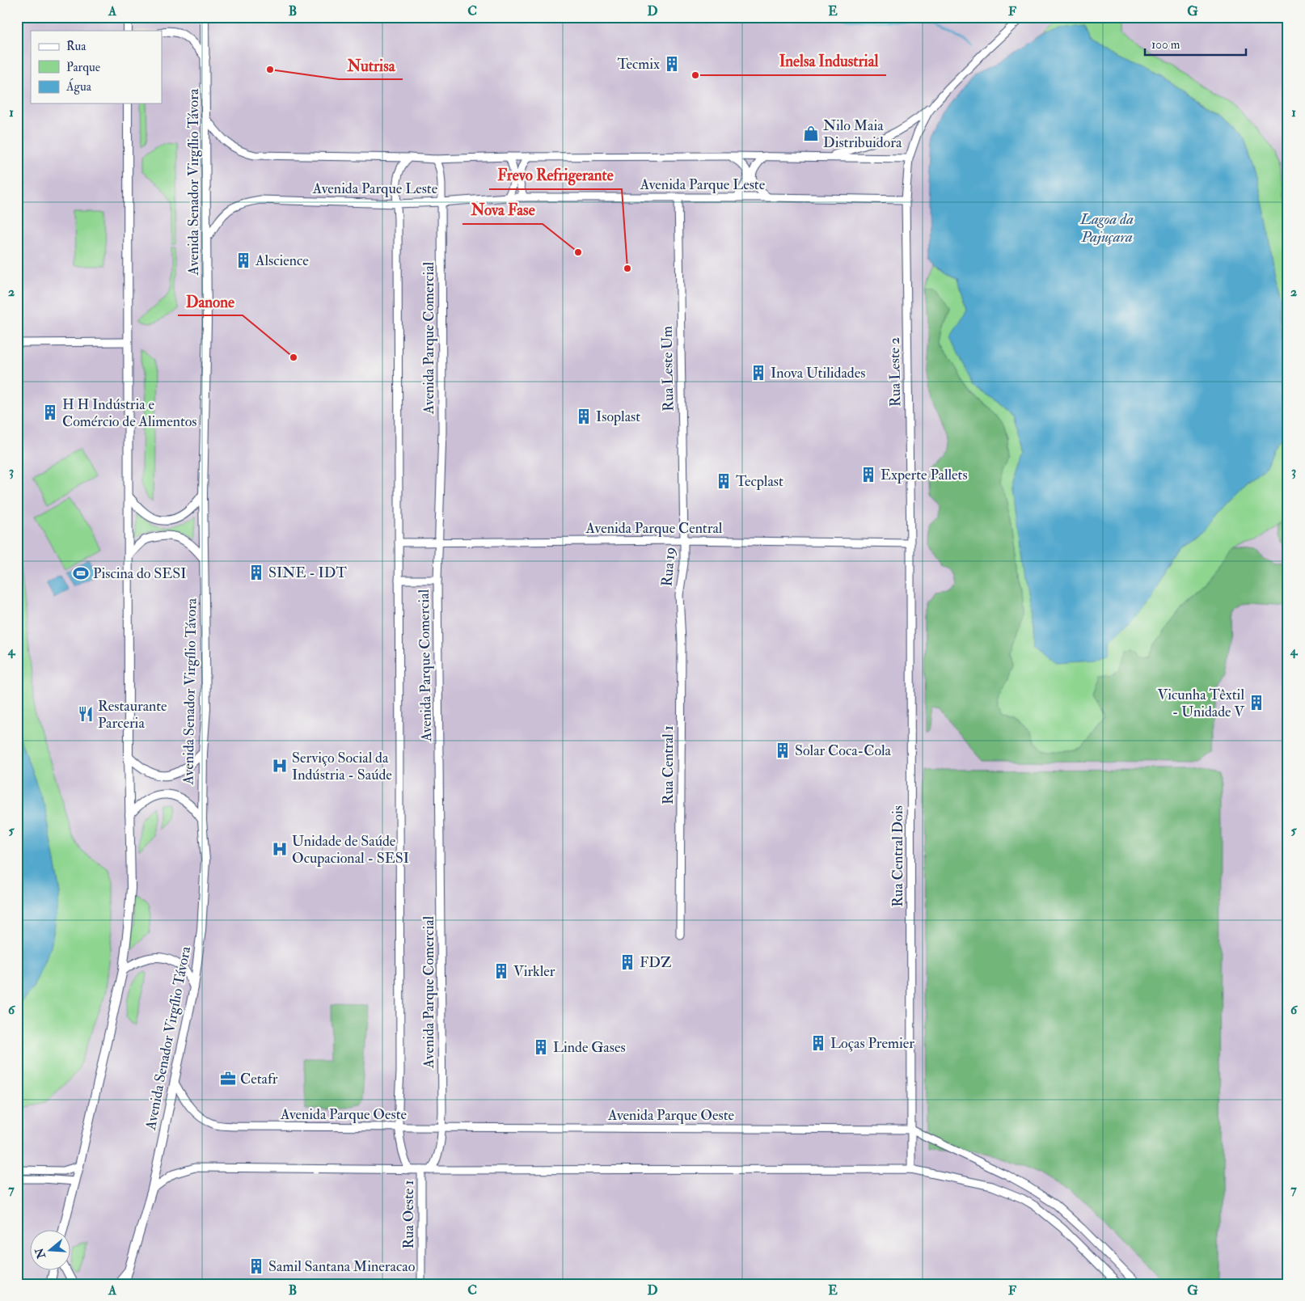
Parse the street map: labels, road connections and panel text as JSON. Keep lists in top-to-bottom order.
{
  "streets": {
    "main road": ["Avenida Senador Virgílio Távora"],
    "street": [
      "Avenida Parque Leste",
      "Avenida Parque Comercial",
      "Rua Leste Um",
      "Rua Leste 2",
      "Avenida Parque Central",
      "Rua 19",
      "Rua Central 1",
      "Rua Central Dois",
      "Avenida Parque Oeste",
      "Rua Oeste 1"
    ]
  },
  "crossings": [
    ["Avenida Senador Virgílio Távora", "Avenida Parque Leste"],
    ["Avenida Senador Virgílio Távora", "Avenida Parque Oeste"],
    ["Avenida Parque Leste", "Avenida Parque Comercial"],
    ["Avenida Parque Leste", "Rua Leste Um"],
    ["Avenida Parque Leste", "Rua Leste 2"],
    ["Avenida Parque Comercial", "Avenida Parque Central"],
    ["Avenida Parque Comercial", "Avenida Parque Oeste"],
    ["Rua Leste Um", "Avenida Parque Central"],
    ["Rua Leste Um", "Rua 19"],
    ["Rua Leste 2", "Avenida Parque Central"],
    ["Rua Leste 2", "Rua Central Dois"],
    ["Avenida Parque Central", "Rua 19"],
    ["Avenida Parque Central", "Rua Central Dois"],
    ["Rua 19", "Rua Central 1"],
    ["Rua Central Dois", "Avenida Parque Oeste"]
  ],
  "water": ["Lagoa da Pajuçara"],
  "places": {
    "building": [
      "Tecmix",
      "Alscience",
      "Inova Utilidades",
      "H H Indústria e Comércio de Alimentos",
      "Isoplast",
      "Experte Pallets",
      "Tecplast",
      "SINE - IDT",
      "Vicunha Têxtil - Unidade V",
      "Solar Coca-Cola",
      "FDZ",
      "Virkler",
      "Loças Premier",
      "Linde Gases",
      "Samil Santana Mineracao"
    ],
    "other": [
      "Nutrisa",
      "Inelsa Industrial",
      "Nova Fase",
      "Frevo Refrigerante",
      "Danone"
    ],
    "shop": ["Nilo Maia Distribuidora"],
    "sports": ["Piscina do SESI"],
    "restaurant": ["Restaurante Parceria"],
    "hospital": ["Serviço Social da Indústria - Saúde", "Unidade de Saúde Ocupacional - SESI"],
    "office": ["Cetafr"]
  },
  "legend": ["Rua", "Parque", "Água"],
  "scale_bar": "100 m",
  "north": "left",
  "grid": {
    "columns": [
      "A",
      "B",
      "C",
      "D",
      "E",
      "F",
      "G"
    ],
    "rows": [
      "1",
      "2",
      "3",
      "4",
      "5",
      "6",
      "7"
    ]
  }
}
